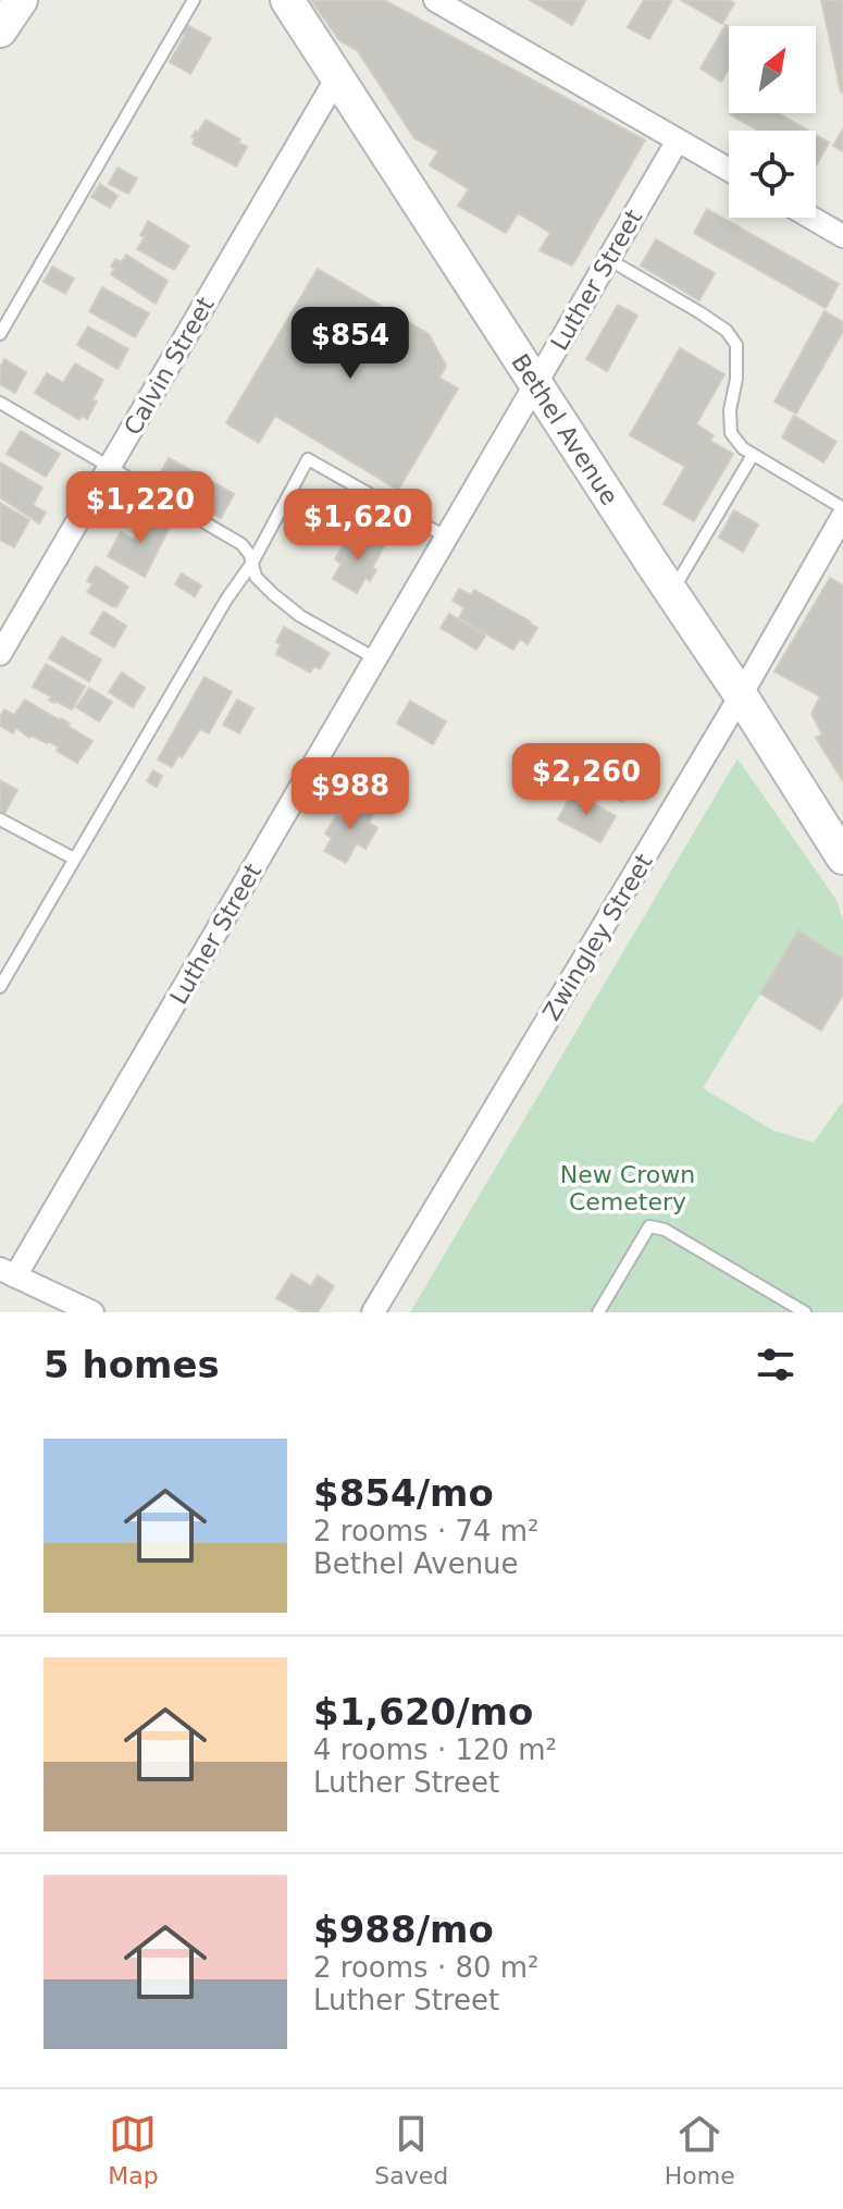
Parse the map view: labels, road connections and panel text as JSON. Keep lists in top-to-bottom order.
{
  "streets": {
    "street": [
      "Luther Street",
      "Calvin Street",
      "Bethel Avenue",
      "Zwingley Street"
    ]
  },
  "crossings": [
    ["Luther Street", "Bethel Avenue"],
    ["Calvin Street", "Bethel Avenue"],
    ["Bethel Avenue", "Zwingley Street"]
  ],
  "parks": ["New Crown Cemetery"],
  "north": "top right",
  "page": {
    "price": [
      "$854",
      "$1,220",
      "$1,620",
      "$2,260",
      "$988"
    ],
    "heading": "5 homes",
    "list": [
      {
        "name": "$854/mo",
        "note": "2 rooms · 74 m² · Bethel Avenue"
      },
      {
        "name": "$1,620/mo",
        "note": "4 rooms · 120 m² · Luther Street"
      },
      {
        "name": "$988/mo",
        "note": "2 rooms · 80 m² · Luther Street"
      }
    ],
    "tabs": ["Map", "Saved", "Home"]
  }
}
